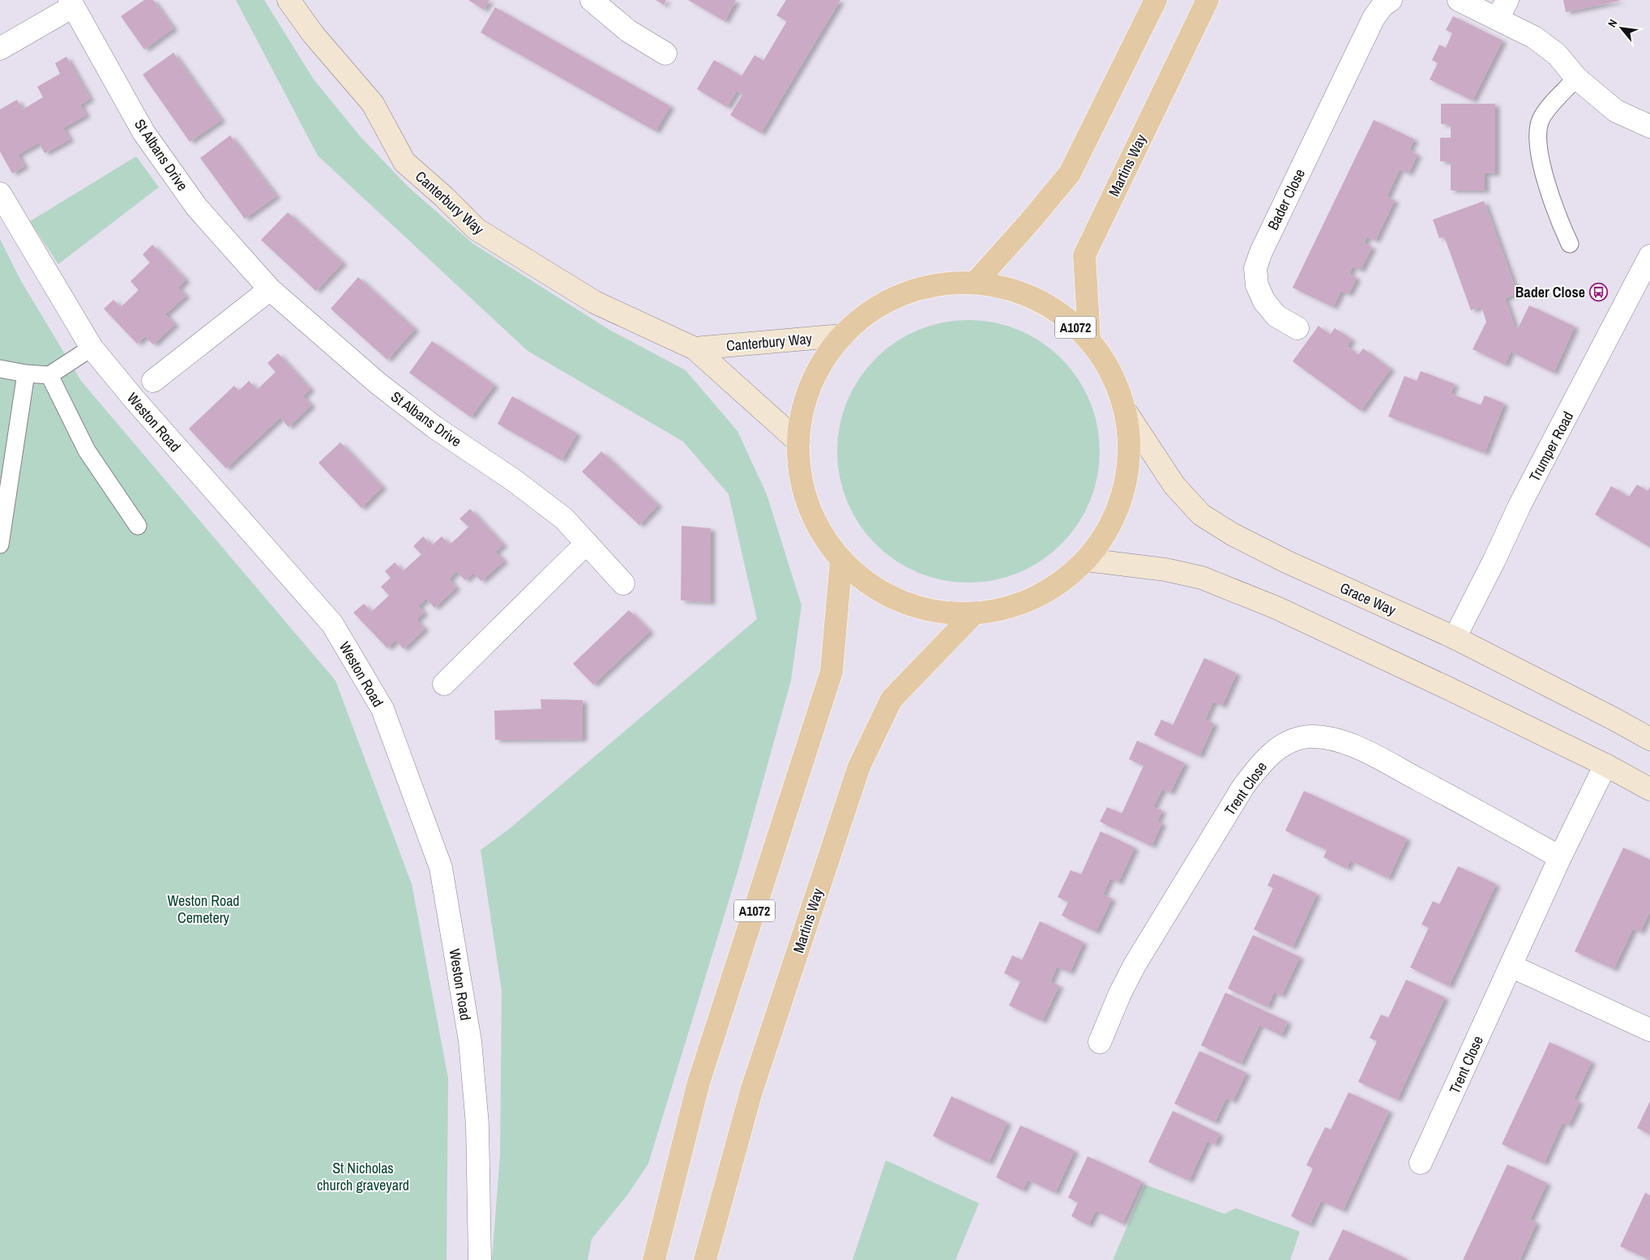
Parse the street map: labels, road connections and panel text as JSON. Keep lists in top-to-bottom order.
{
  "streets": {
    "main road": ["Martins Way", "A1072"],
    "street": [
      "St Albans Drive",
      "Bader Close",
      "Canterbury Way",
      "Weston Road",
      "Trumper Road",
      "Grace Way",
      "Trent Close"
    ]
  },
  "crossings": [
    ["Martins Way", "Canterbury Way"],
    ["Martins Way", "A1072"],
    ["Martins Way", "Grace Way"],
    ["Trumper Road", "Grace Way"]
  ],
  "parks": ["Weston Road Cemetery", "St Nicholas church graveyard"],
  "places": {
    "bus stop": ["Bader Close"]
  },
  "north": "top left"
}
